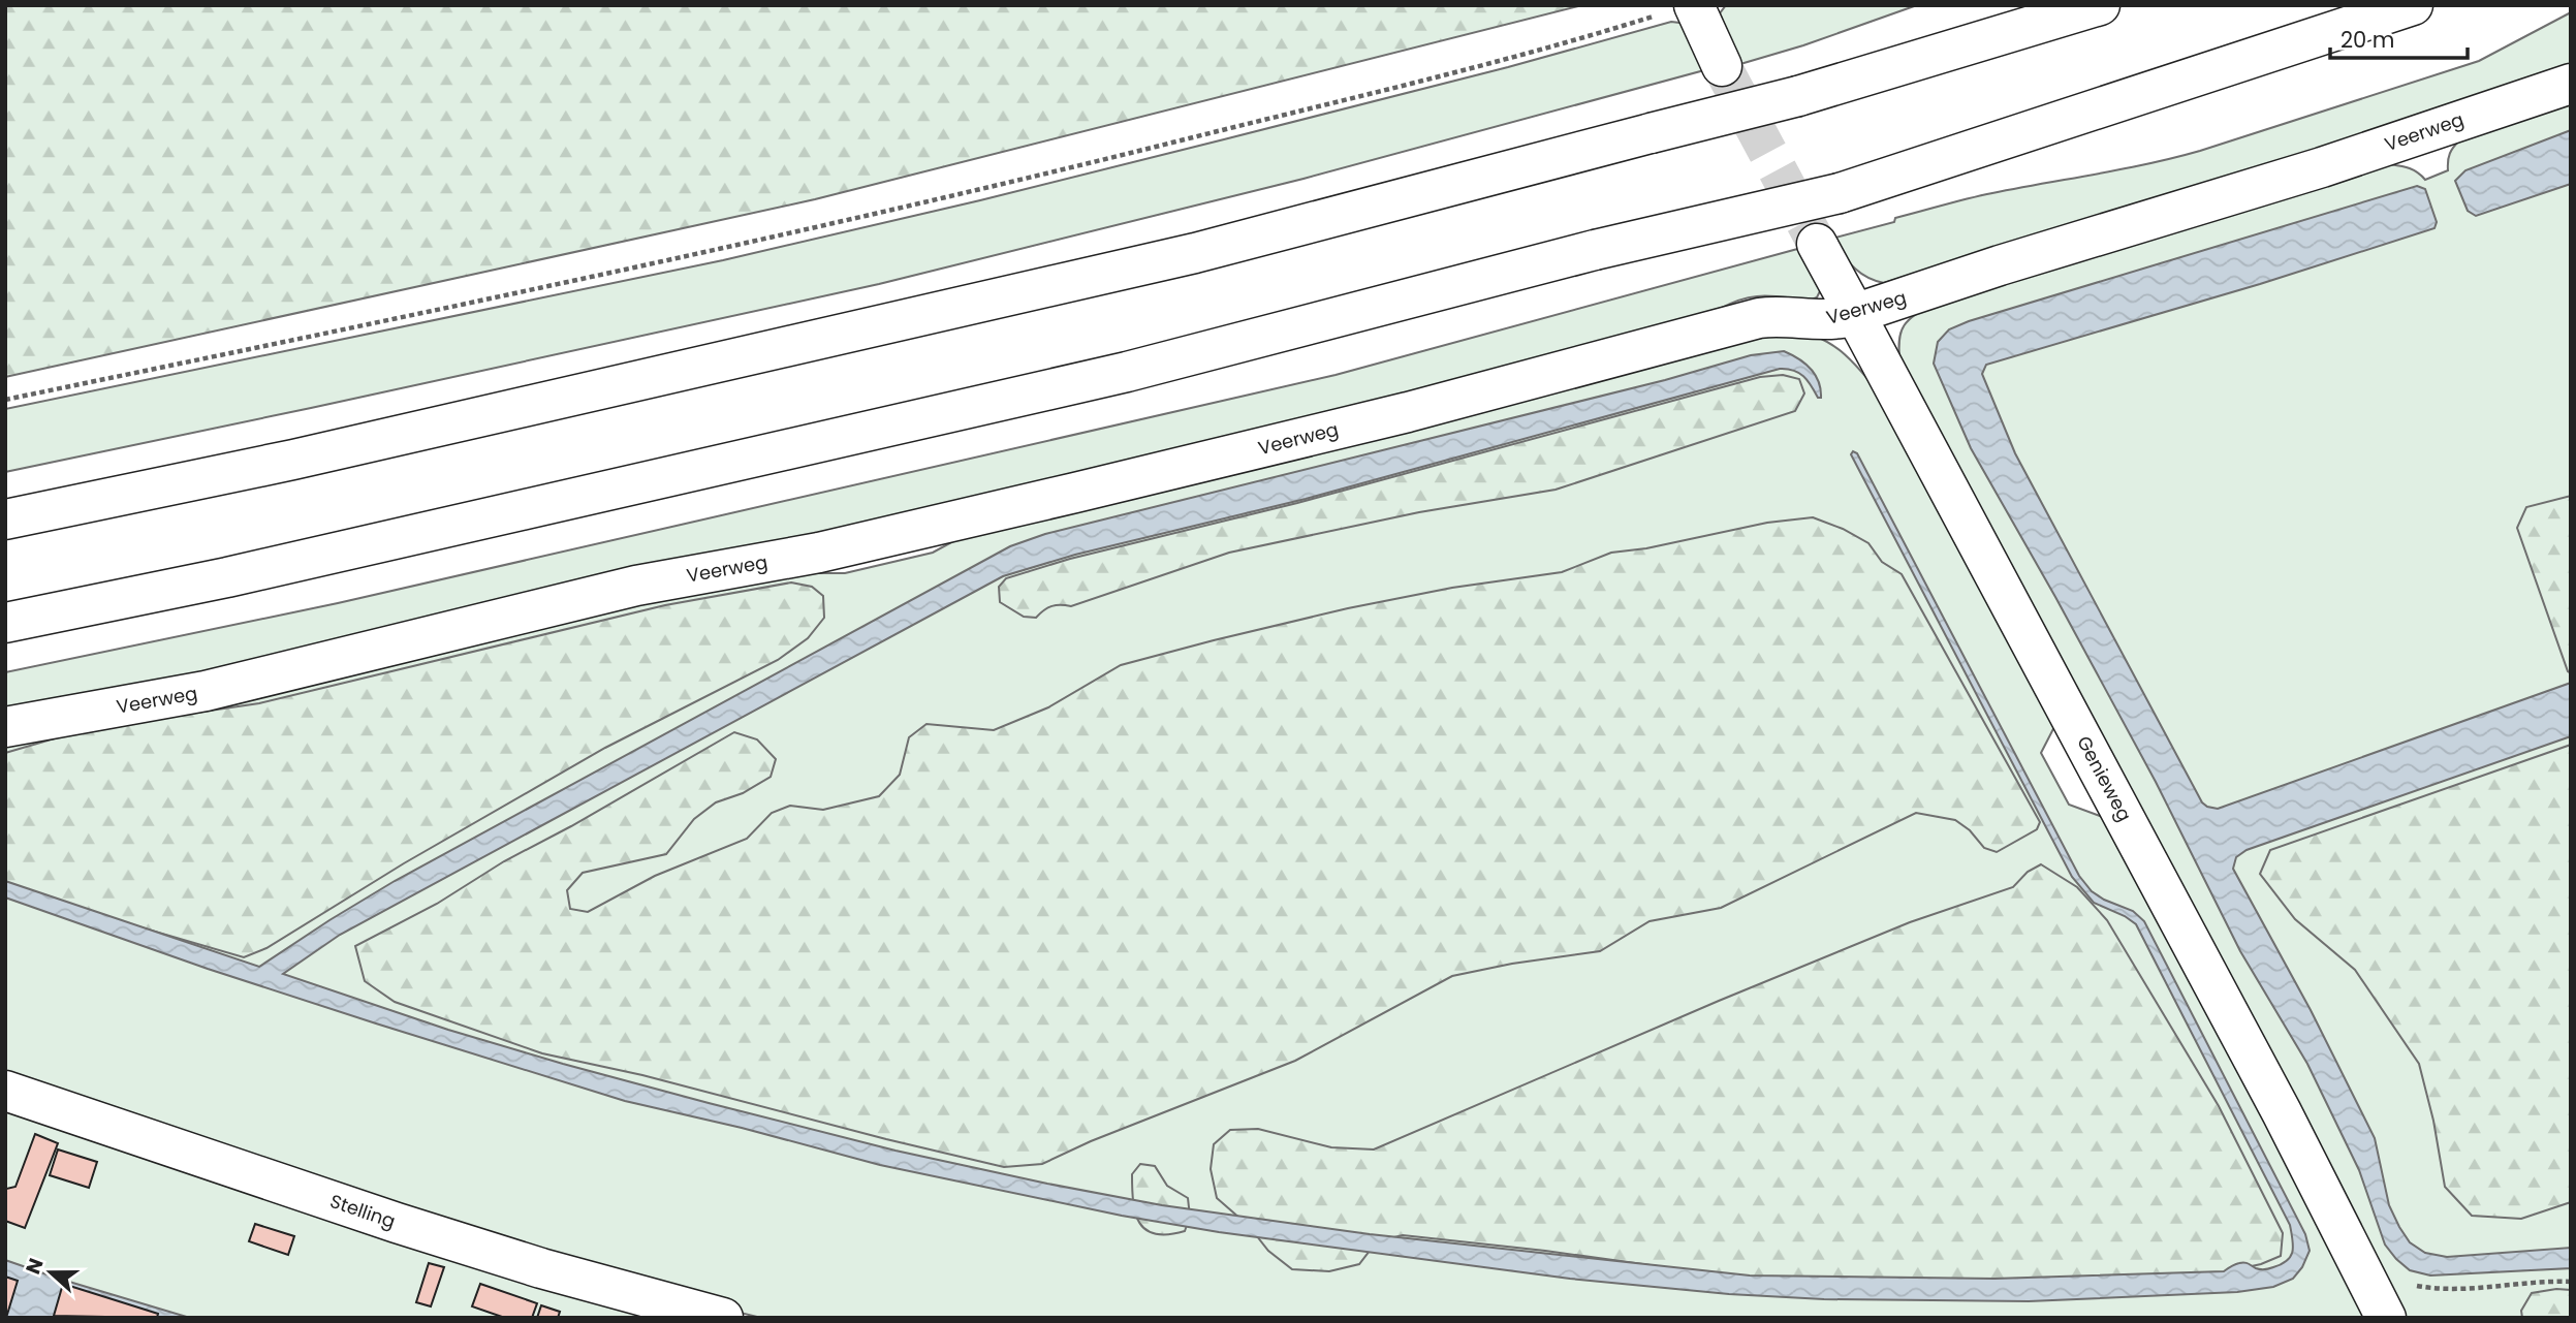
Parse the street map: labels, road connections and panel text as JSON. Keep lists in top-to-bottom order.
{
  "streets": {
    "main road": ["Veerweg", "Genieweg", "Stelling"]
  },
  "crossings": [
    ["Veerweg", "Genieweg"]
  ],
  "scale_bar": "20 m",
  "north": "left"
}
